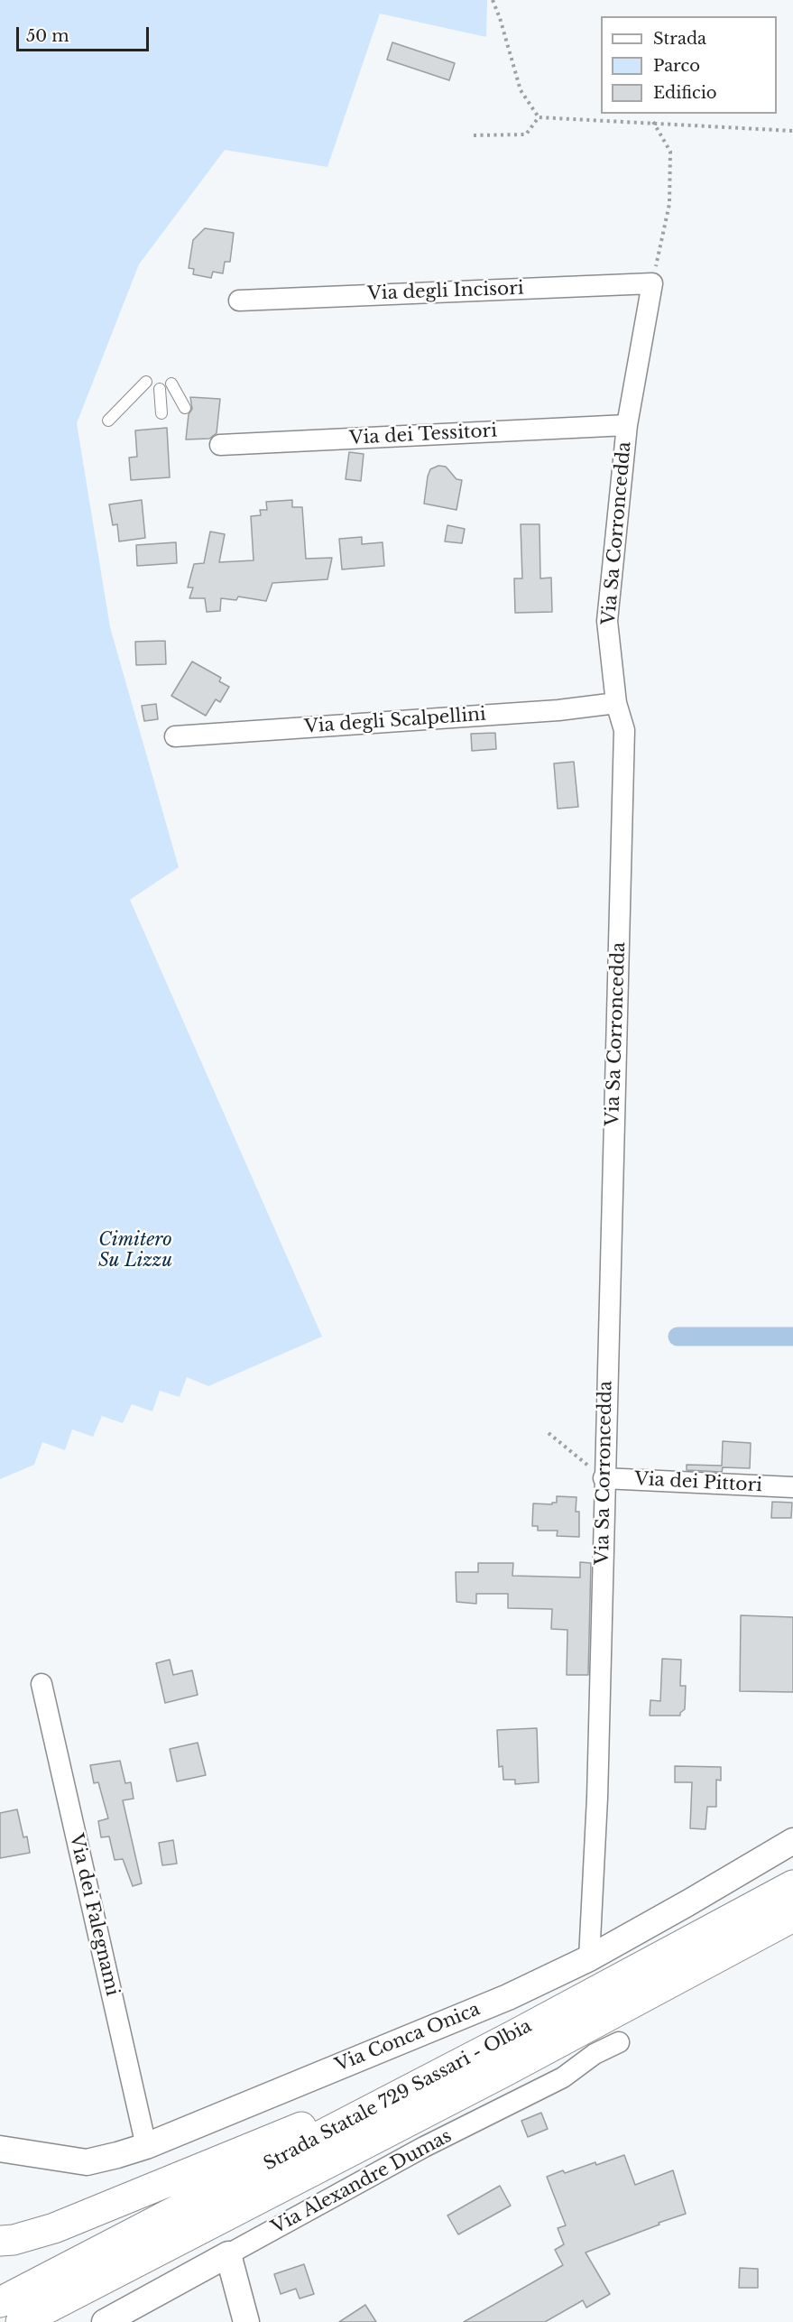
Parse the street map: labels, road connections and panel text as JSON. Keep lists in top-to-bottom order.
{
  "streets": {
    "highway": ["Strada Statale 729 Sassari - Olbia"],
    "street": [
      "Via degli Incisori",
      "Via dei Tessitori",
      "Via Sa Corroncedda",
      "Via degli Scalpellini",
      "Via dei Pittori",
      "Via dei Falegnami",
      "Via Conca Onica",
      "Via Alexandre Dumas"
    ]
  },
  "crossings": [
    ["Via degli Incisori", "Via Sa Corroncedda"],
    ["Via dei Tessitori", "Via Sa Corroncedda"],
    ["Via Sa Corroncedda", "Via degli Scalpellini"],
    ["Via Sa Corroncedda", "Via dei Pittori"],
    ["Via Sa Corroncedda", "Via Conca Onica"],
    ["Via dei Falegnami", "Via Conca Onica"]
  ],
  "parks": ["Cimitero Su Lizzu"],
  "legend": ["Strada", "Parco", "Edificio"],
  "scale_bar": "50 m"
}
